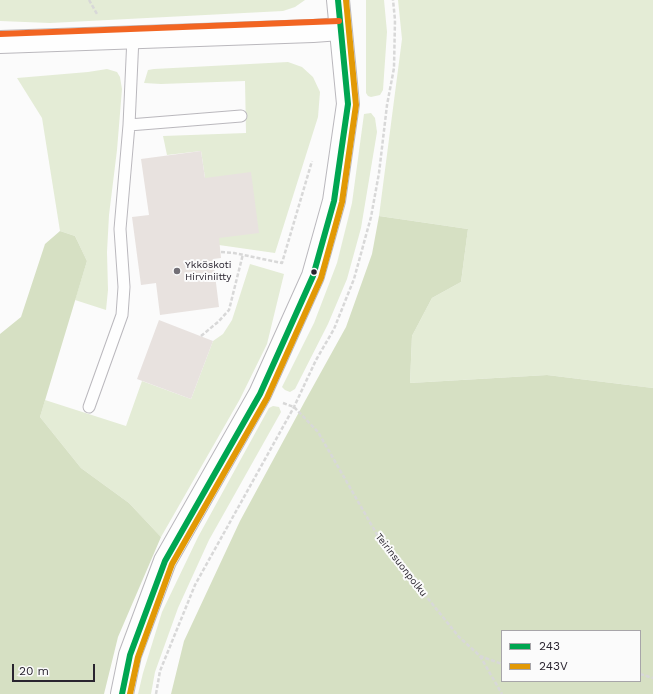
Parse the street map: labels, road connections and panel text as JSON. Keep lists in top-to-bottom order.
{
  "streets": {
    "path": ["Teirinsuonpolku"]
  },
  "places": ["Ykköskoti Hirviniitty"],
  "lines": ["transit line 243", "transit line 243V"],
  "legend": ["243", "243V"],
  "scale_bar": "20 m"
}
